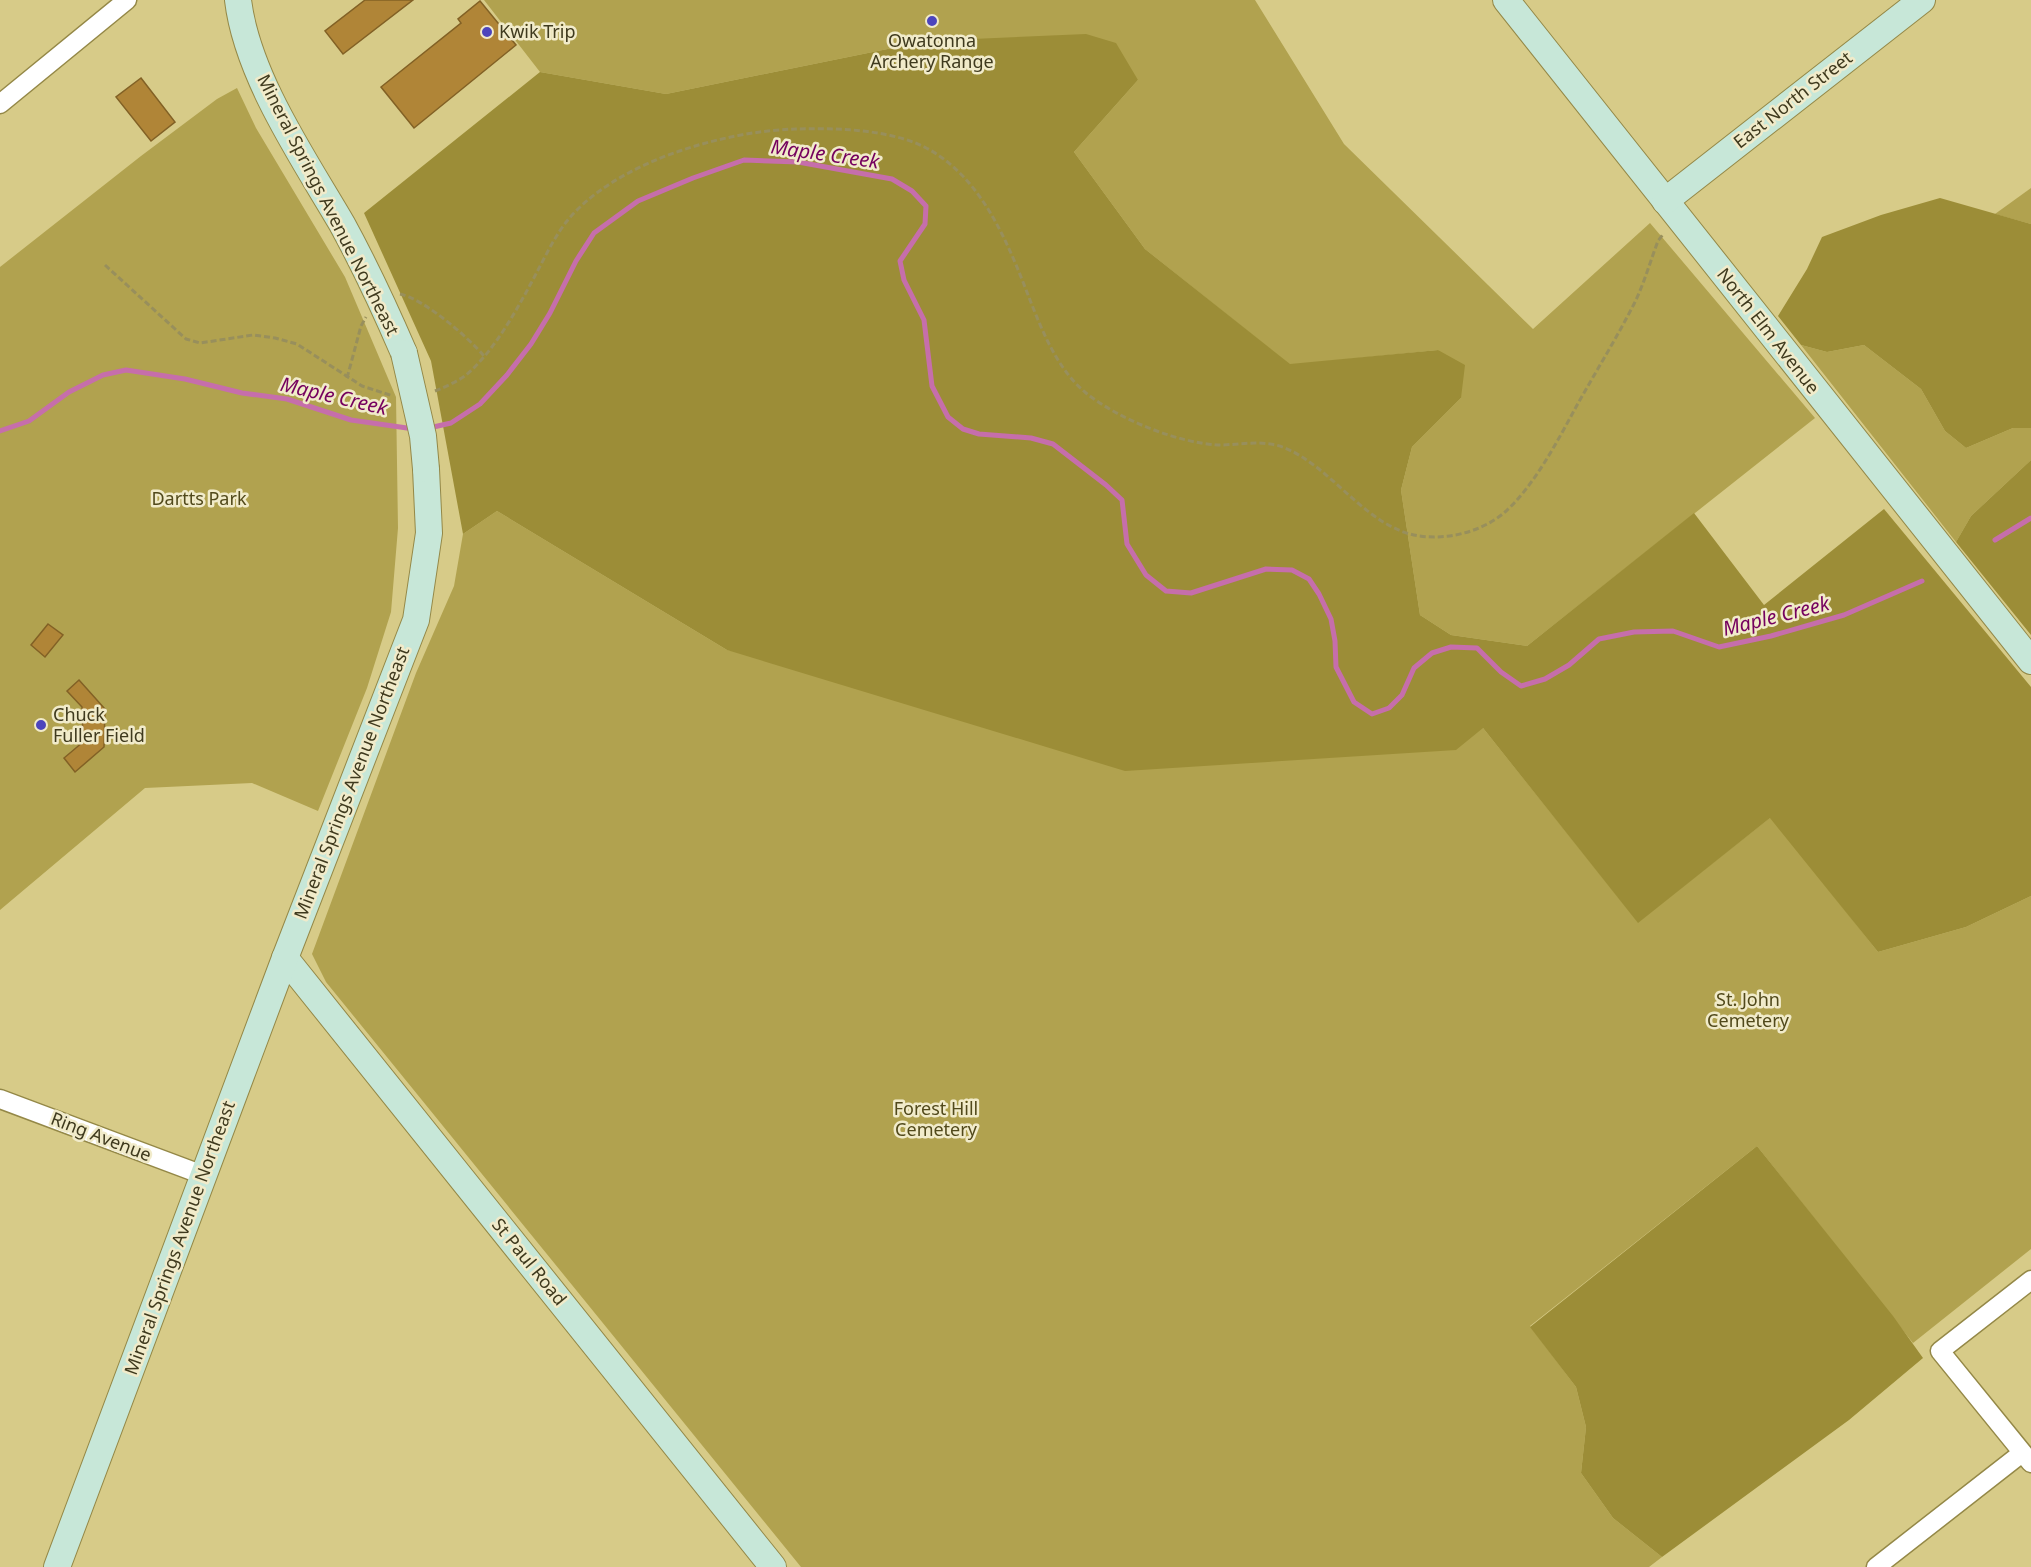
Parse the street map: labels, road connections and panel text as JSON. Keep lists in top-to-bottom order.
{
  "streets": {
    "street": [
      "East North Street",
      "Mineral Springs Avenue Northeast",
      "North Elm Avenue",
      "Ring Avenue",
      "St Paul Road"
    ]
  },
  "crossings": [
    ["East North Street", "North Elm Avenue"],
    ["Mineral Springs Avenue Northeast", "Ring Avenue"],
    ["Mineral Springs Avenue Northeast", "St Paul Road"]
  ],
  "water": ["Maple Creek"],
  "parks": ["Dartts Park", "St. John Cemetery", "Forest Hill Cemetery"],
  "places": ["Owatonna Archery Range", "Kwik Trip", "Chuck Fuller Field"]
}
